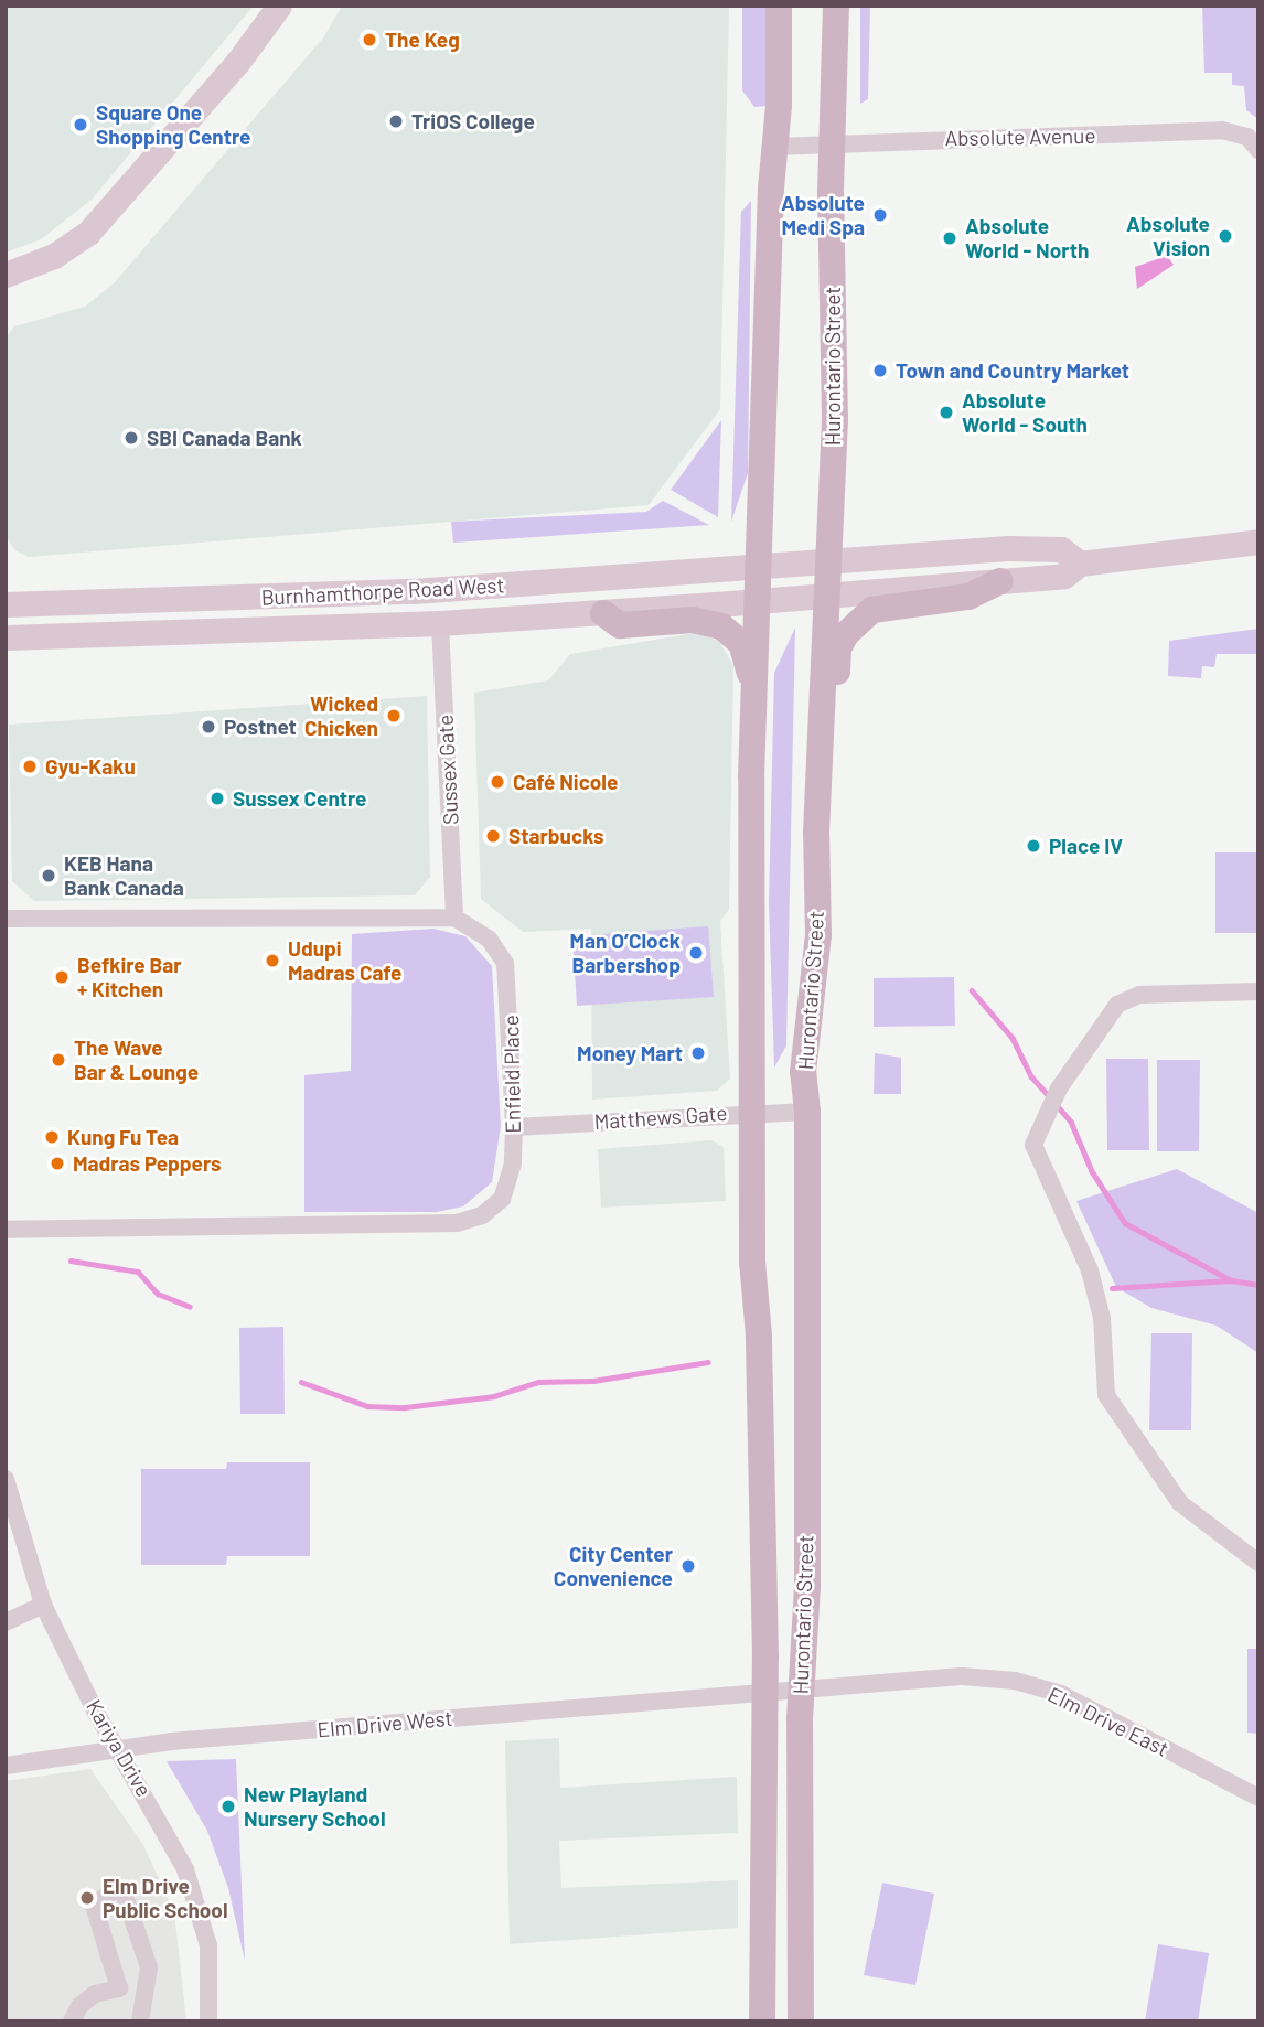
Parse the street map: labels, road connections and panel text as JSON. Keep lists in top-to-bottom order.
{
  "streets": {
    "main road": ["Hurontario Street", "Burnhamthorpe Road West"],
    "street": [
      "Absolute Avenue",
      "Sussex Gate",
      "Enfield Place",
      "Matthews Gate",
      "Elm Drive East",
      "Elm Drive West",
      "Kariya Drive"
    ]
  },
  "crossings": [
    ["Absolute Avenue", "Hurontario Street"],
    ["Hurontario Street", "Burnhamthorpe Road West"],
    ["Hurontario Street", "Matthews Gate"],
    ["Hurontario Street", "Elm Drive East"],
    ["Hurontario Street", "Elm Drive West"],
    ["Burnhamthorpe Road West", "Sussex Gate"],
    ["Sussex Gate", "Enfield Place"],
    ["Enfield Place", "Matthews Gate"],
    ["Elm Drive East", "Elm Drive West"],
    ["Elm Drive West", "Kariya Drive"]
  ],
  "places": [
    "The Keg",
    "TriOS College",
    "Square One Shopping Centre",
    "Absolute Medi Spa",
    "Absolute Vision",
    "Absolute World - North",
    "Town and Country Market",
    "Absolute World - South",
    "SBI Canada Bank",
    "Wicked Chicken",
    "Postnet",
    "Gyu-Kaku",
    "Café Nicole",
    "Sussex Centre",
    "Starbucks",
    "Place IV",
    "KEB Hana Bank Canada",
    "Man O’Clock Barbershop",
    "Udupi Madras Cafe",
    "Befkire Bar + Kitchen",
    "Money Mart",
    "The Wave Bar & Lounge",
    "Kung Fu Tea",
    "Madras Peppers",
    "City Center Convenience",
    "New Playland Nursery School",
    "Elm Drive Public School"
  ]
}
